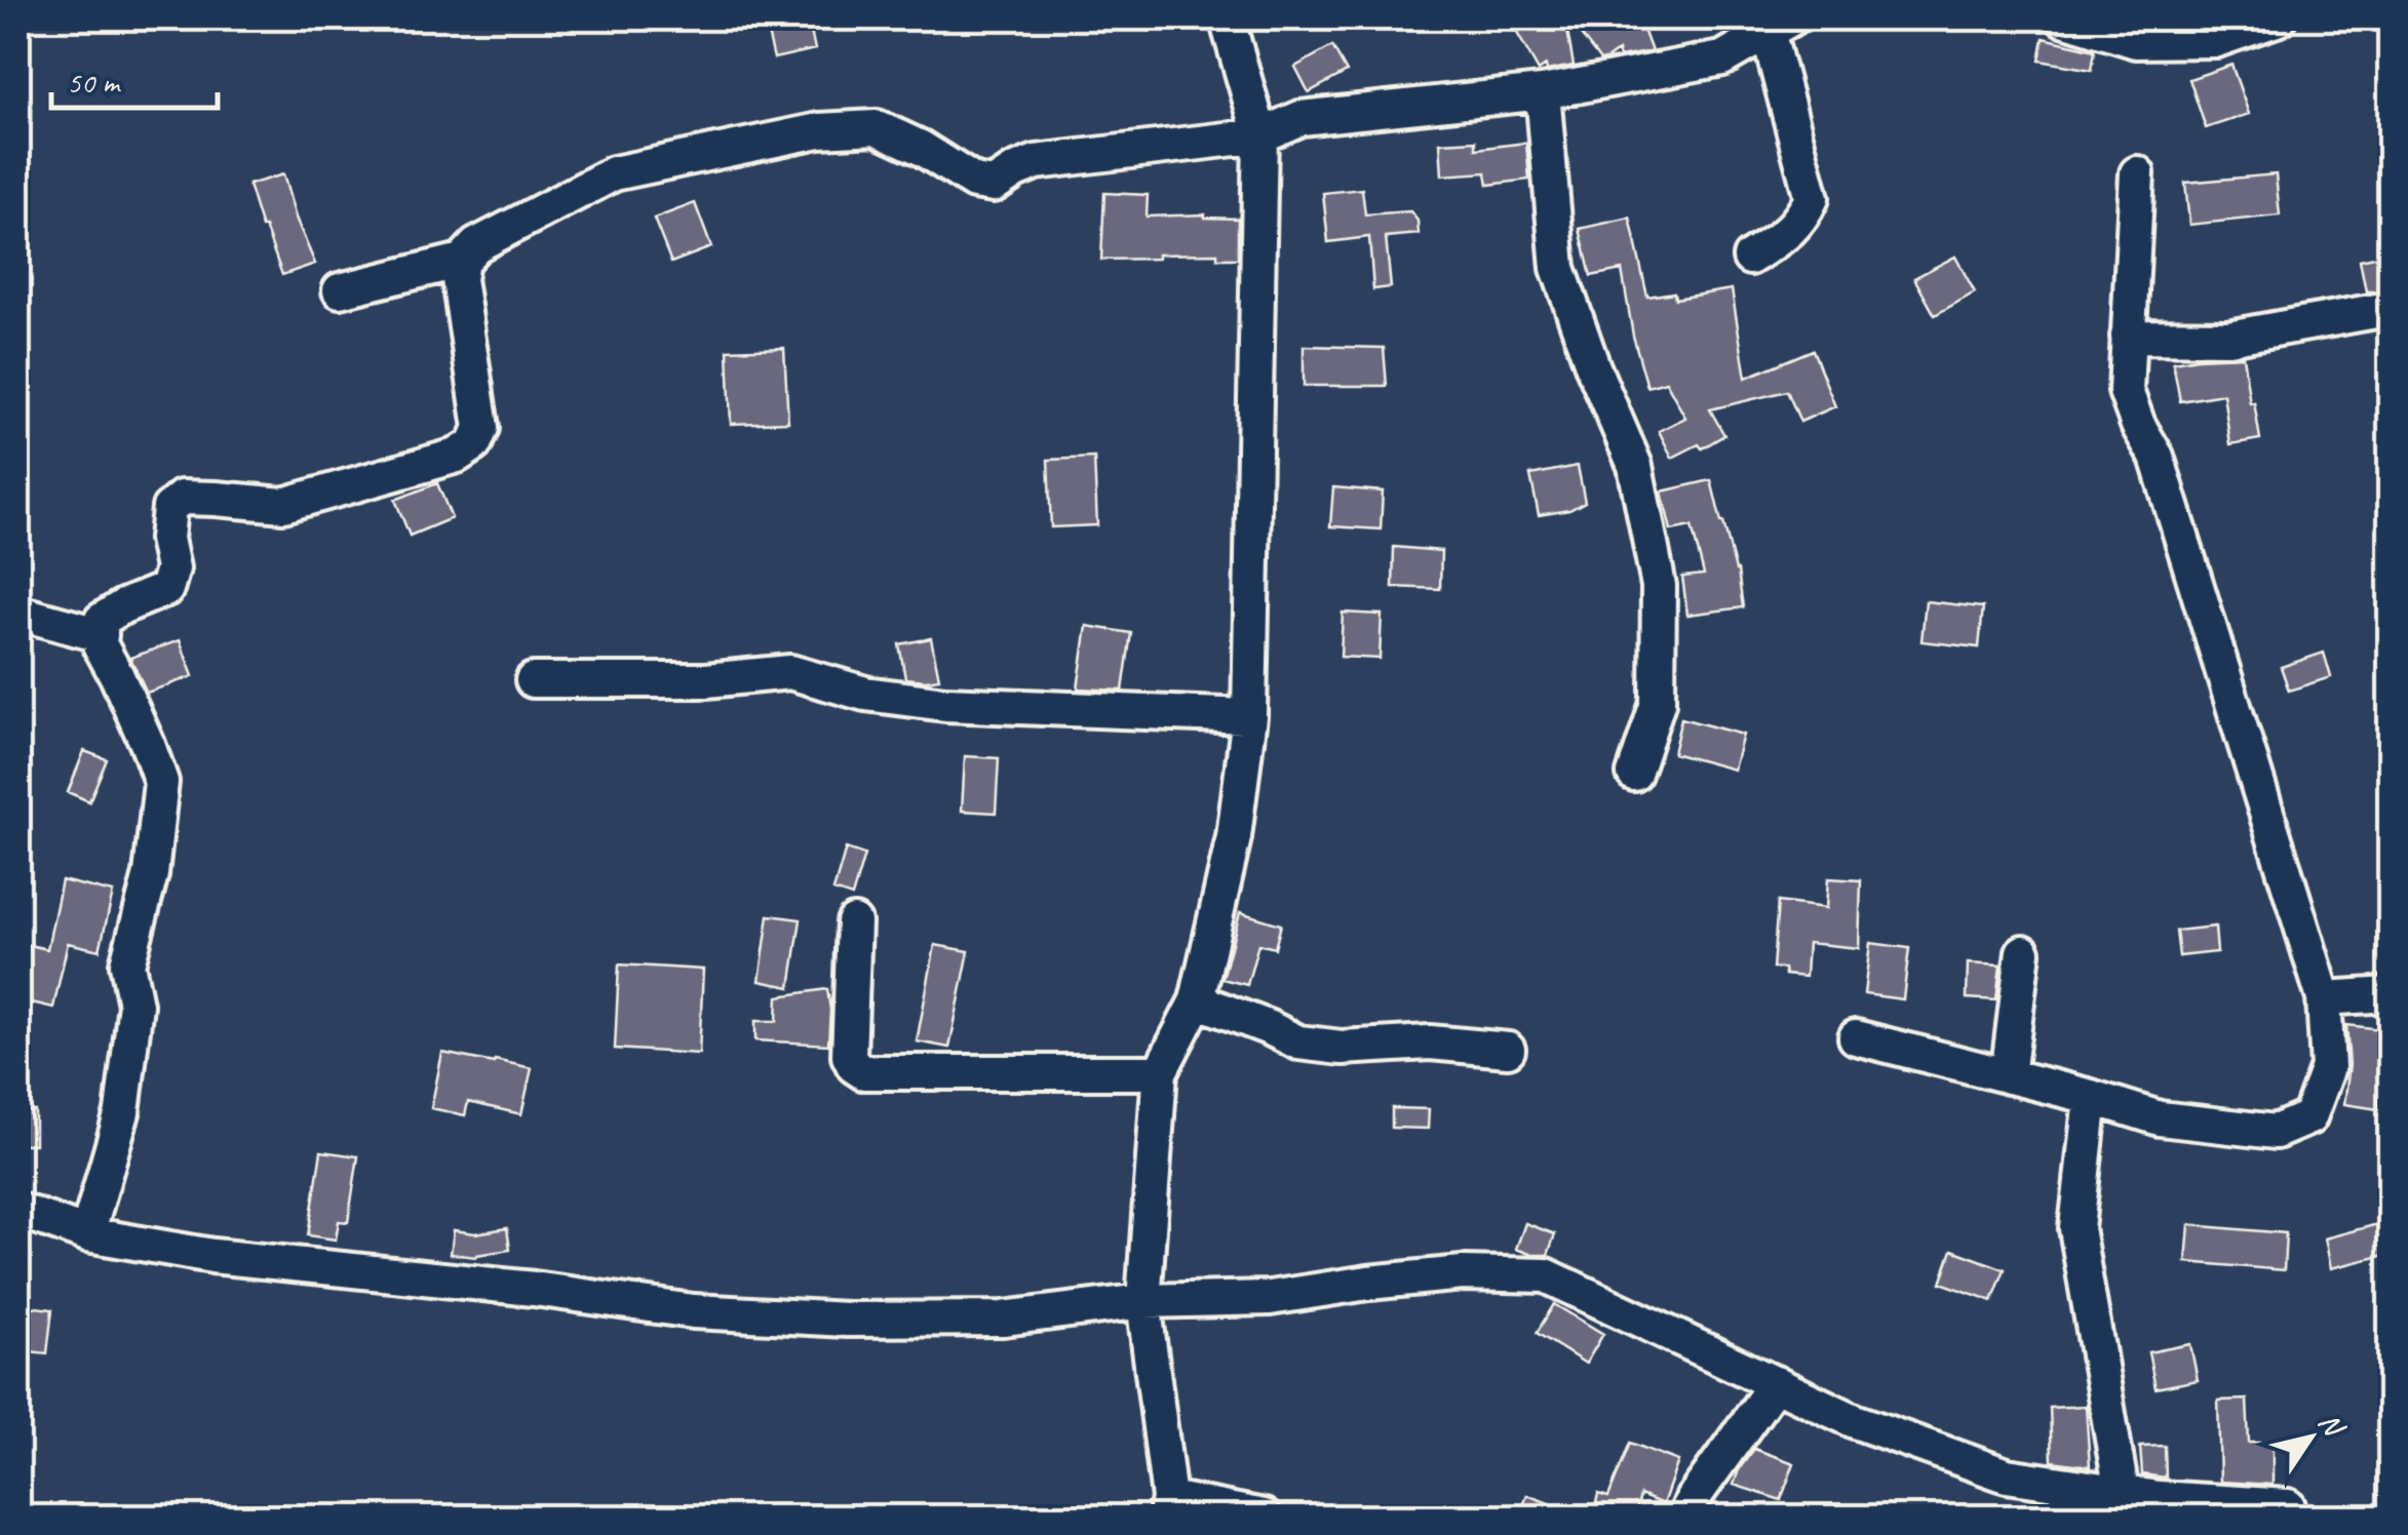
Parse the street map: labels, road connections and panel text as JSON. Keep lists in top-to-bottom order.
{
  "scale_bar": "50 m",
  "north": "top right"
}
